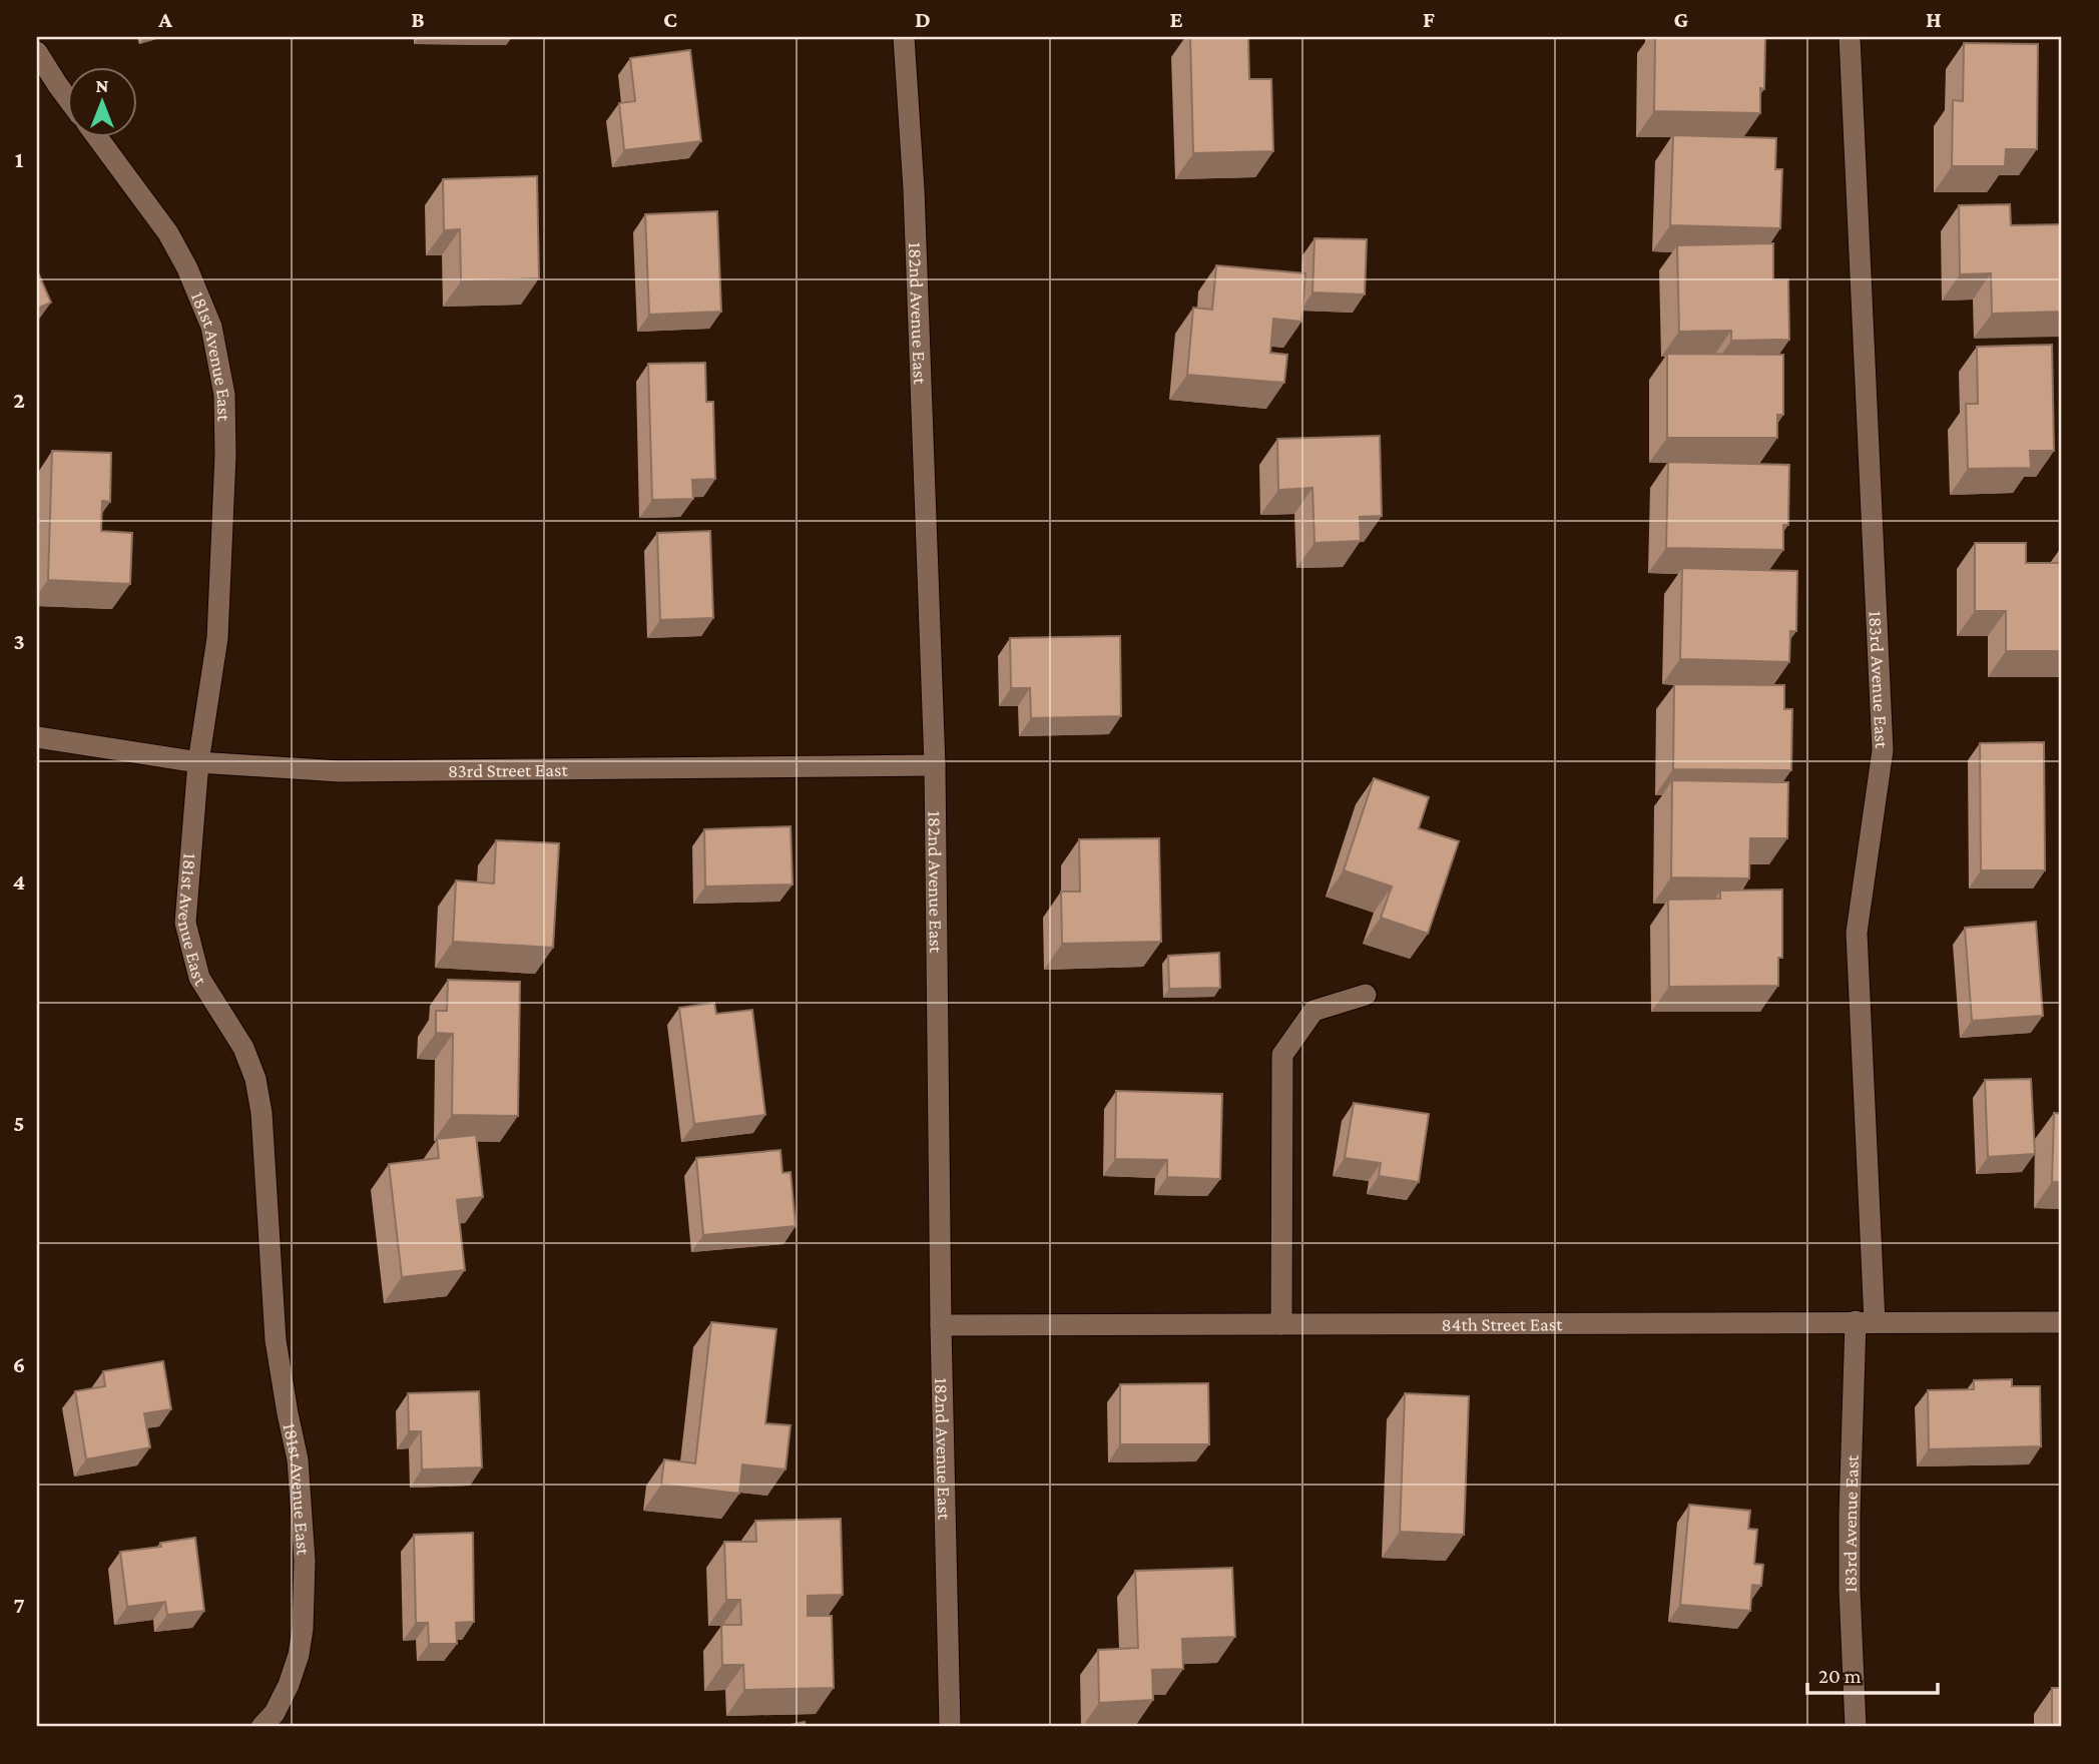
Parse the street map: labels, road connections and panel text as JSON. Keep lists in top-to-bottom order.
{
  "streets": {
    "street": [
      "182nd Avenue East",
      "181st Avenue East",
      "183rd Avenue East",
      "83rd Street East",
      "84th Street East"
    ]
  },
  "crossings": [
    ["182nd Avenue East", "83rd Street East"],
    ["182nd Avenue East", "84th Street East"],
    ["181st Avenue East", "83rd Street East"],
    ["183rd Avenue East", "84th Street East"]
  ],
  "scale_bar": "20 m",
  "north": "top",
  "grid": {
    "columns": [
      "A",
      "B",
      "C",
      "D",
      "E",
      "F",
      "G",
      "H"
    ],
    "rows": [
      "1",
      "2",
      "3",
      "4",
      "5",
      "6",
      "7"
    ]
  }
}
